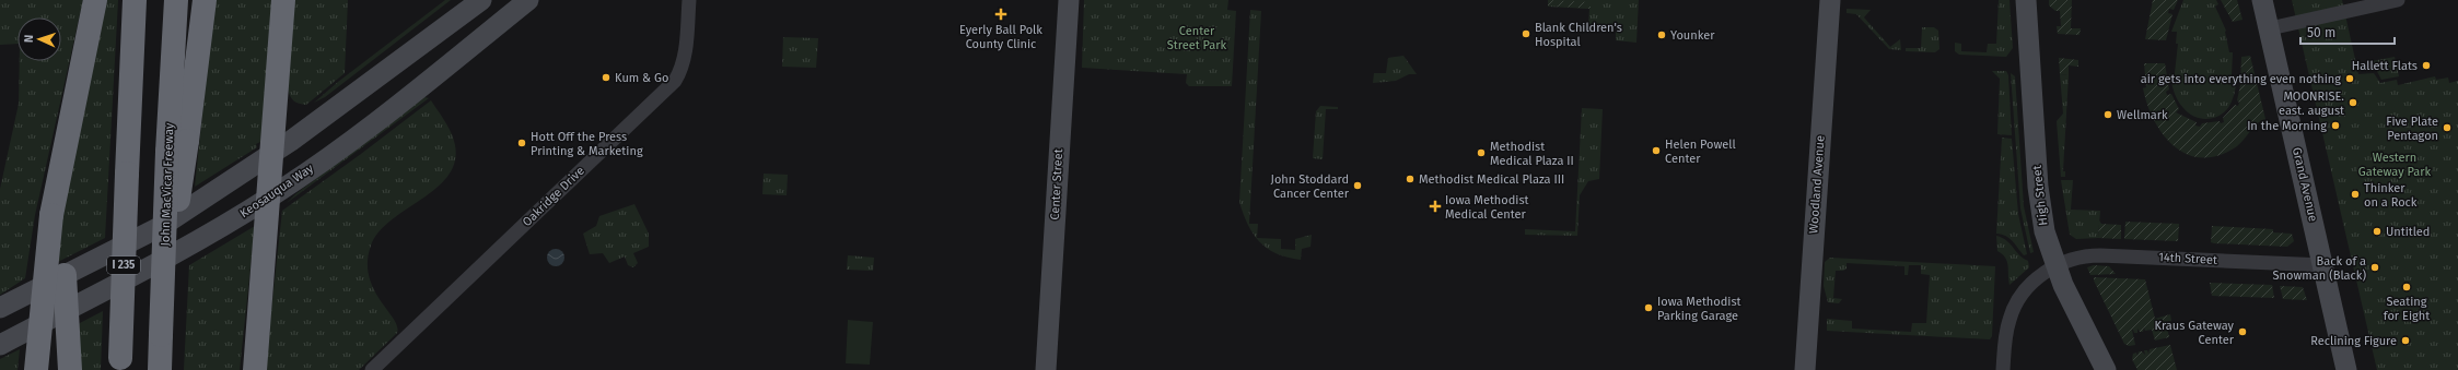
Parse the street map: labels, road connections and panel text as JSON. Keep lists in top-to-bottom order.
{
  "streets": {
    "highway": ["John MacVicar Freeway", "I 235"],
    "main road": [
      "Center Street",
      "Woodland Avenue",
      "Grand Avenue",
      "Keosauqua Way",
      "High Street"
    ],
    "street": ["Oakridge Drive", "14th Street"]
  },
  "crossings": [
    ["Grand Avenue", "14th Street"],
    ["High Street", "14th Street"]
  ],
  "parks": ["Center Street Park", "Western Gateway Park"],
  "places": {
    "health": ["Eyerly Ball Polk County Clinic", "Iowa Methodist Medical Center"],
    "other": [
      "Blank Children's Hospital",
      "Younker",
      "Hallett Flats",
      "Kum & Go",
      "air gets into everything even nothing",
      "MOONRISE. east. august",
      "Wellmark",
      "In the Morning",
      "Five Plate Pentagon",
      "Hott Off the Press Printing & Marketing",
      "Helen Powell Center",
      "Methodist Medical Plaza II",
      "Methodist Medical Plaza III",
      "John Stoddard Cancer Center",
      "Thinker on a Rock",
      "Untitled",
      "Back of a Snowman (Black)",
      "Seating for Eight",
      "Iowa Methodist Parking Garage",
      "Kraus Gateway Center",
      "Reclining Figure"
    ]
  },
  "scale_bar": "50 m",
  "north": "left"
}
